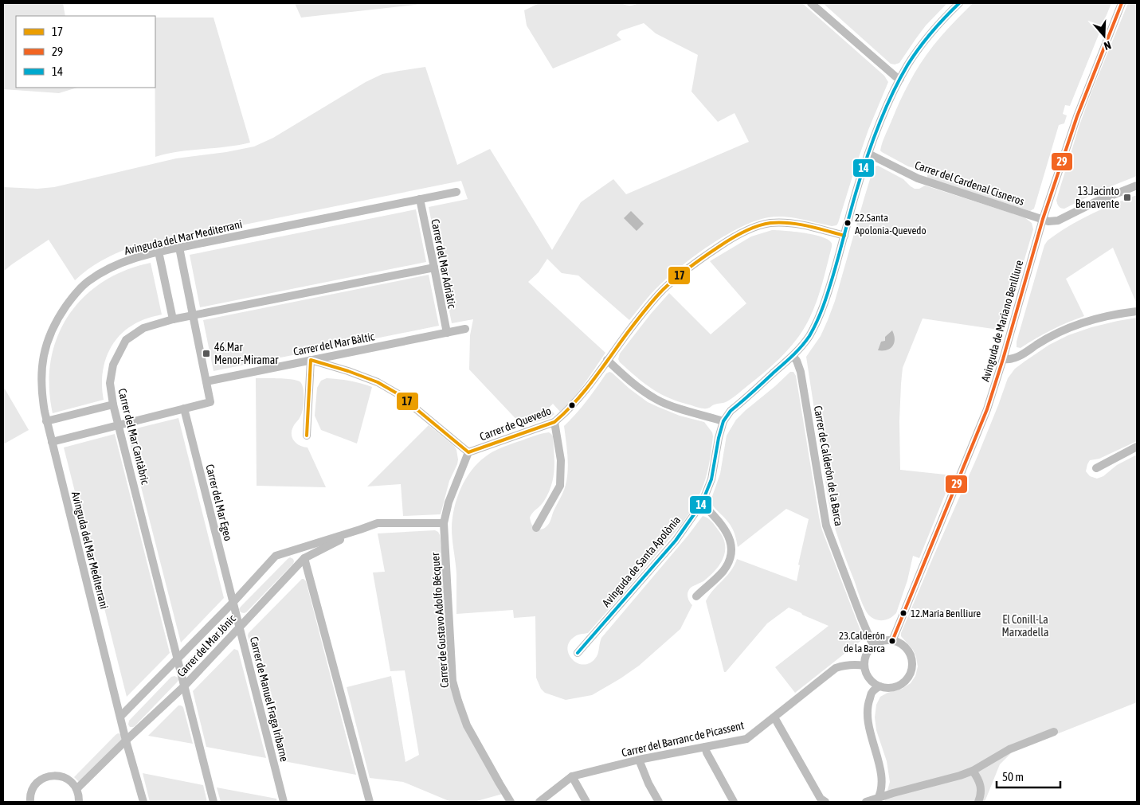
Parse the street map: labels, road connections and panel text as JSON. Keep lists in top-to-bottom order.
{
  "streets": {
    "street": [
      "Carrer del Cardenal Cisneros",
      "Avinguda del Mar Mediterrani",
      "Carrer del Mar Adriàtic",
      "Avinguda de Mariano Benlliure",
      "Carrer del Mar Bàltic",
      "Carrer de Quevedo",
      "Carrer del Mar Cantàbric",
      "Carrer de Calderón de la Barca",
      "Carrer del Mar Egeo",
      "Avinguda de Santa Apolònia",
      "Carrer de Gustavo Adolfo Bécquer",
      "Carrer del Mar Jònic",
      "Carrer de Manuel Fraga Iribarne",
      "Carrer del Barranc de Picassent"
    ]
  },
  "crossings": [
    ["Carrer del Cardenal Cisneros", "Avinguda de Mariano Benlliure"],
    ["Carrer del Cardenal Cisneros", "Avinguda de Santa Apolònia"],
    ["Avinguda del Mar Mediterrani", "Carrer del Mar Adriàtic"],
    ["Avinguda del Mar Mediterrani", "Carrer del Mar Jònic"],
    ["Carrer del Mar Adriàtic", "Carrer del Mar Bàltic"],
    ["Carrer del Mar Adriàtic", "Carrer del Mar Cantàbric"],
    ["Avinguda de Mariano Benlliure", "Carrer de Calderón de la Barca"],
    ["Avinguda de Mariano Benlliure", "Carrer del Barranc de Picassent"],
    ["Carrer de Quevedo", "Avinguda de Santa Apolònia"],
    ["Carrer de Quevedo", "Carrer de Gustavo Adolfo Bécquer"],
    ["Carrer del Mar Cantàbric", "Carrer del Mar Jònic"],
    ["Carrer de Calderón de la Barca", "Avinguda de Santa Apolònia"],
    ["Carrer de Calderón de la Barca", "Carrer del Barranc de Picassent"],
    ["Carrer del Mar Egeo", "Carrer del Mar Jònic"],
    ["Carrer del Mar Egeo", "Carrer de Manuel Fraga Iribarne"],
    ["Carrer de Gustavo Adolfo Bécquer", "Carrer del Mar Jònic"],
    ["Carrer del Mar Jònic", "Carrer de Manuel Fraga Iribarne"]
  ],
  "parks": ["El Conill-La Marxadella"],
  "places": {
    "transit": ["13.Jacinto Benavente", "46.Mar Menor-Miramar"],
    "other": ["22.Santa Apolonia-Quevedo", "12.María Benlliure", "23.Calderón de la Barca"]
  },
  "lines": ["transit line 29", "transit line 14", "transit line 17"],
  "legend": ["17", "29", "14"],
  "scale_bar": "50 m",
  "north": "bottom"
}
